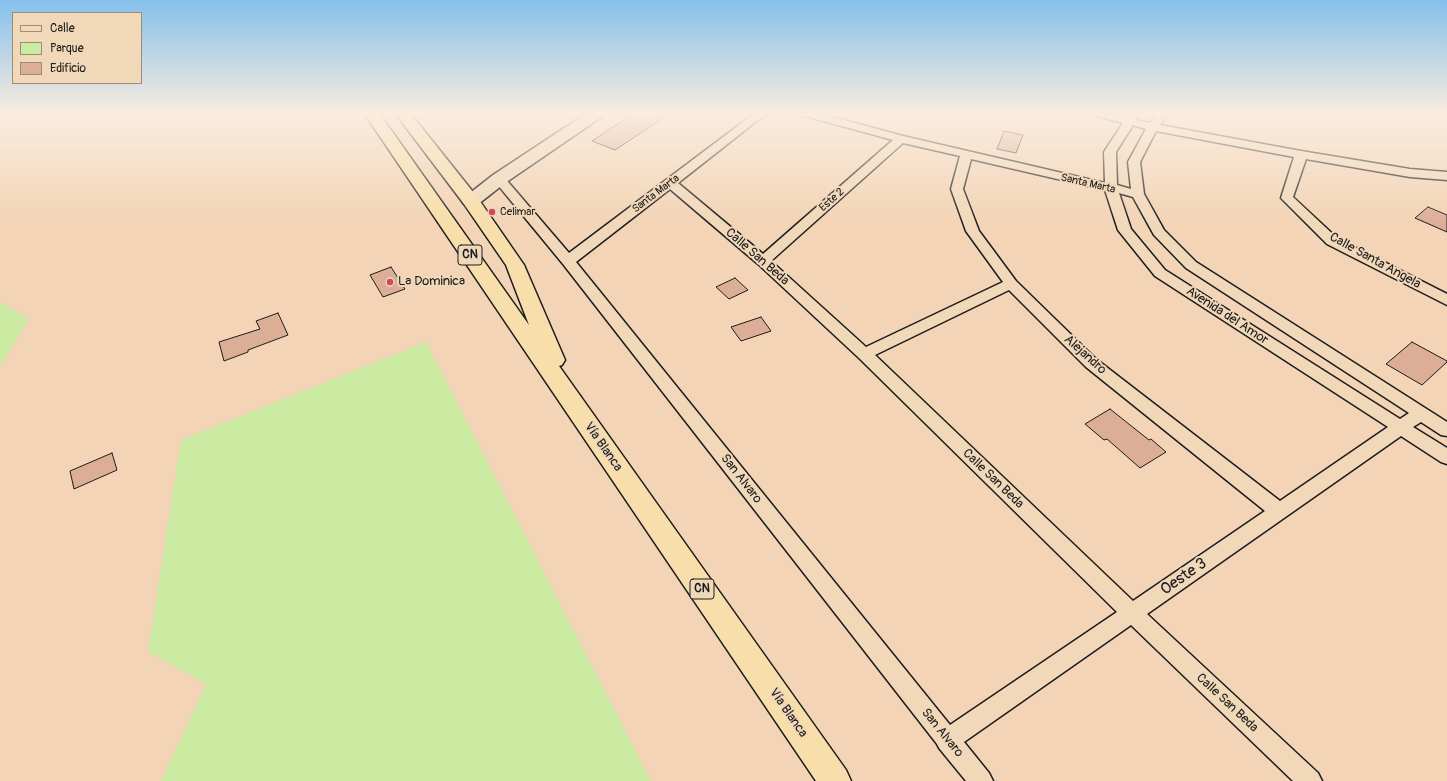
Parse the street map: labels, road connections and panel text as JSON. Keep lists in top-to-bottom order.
{
  "streets": {
    "highway": ["CN", "Vía Blanca"],
    "street": [
      "Santa Marta",
      "Este 2",
      "Calle San Beda",
      "Calle Santa Angela",
      "Avenida del Amor",
      "Alejandro",
      "San Alvaro",
      "Oeste 3"
    ]
  },
  "crossings": [
    ["Santa Marta", "Calle San Beda"],
    ["Santa Marta", "Avenida del Amor"],
    ["Santa Marta", "Alejandro"],
    ["Santa Marta", "San Alvaro"],
    ["Este 2", "Calle San Beda"],
    ["CN", "Vía Blanca"],
    ["Calle San Beda", "Oeste 3"],
    ["Avenida del Amor", "Oeste 3"],
    ["Alejandro", "Oeste 3"],
    ["San Alvaro", "Oeste 3"]
  ],
  "places": ["Celimar", "La Dominica"],
  "legend": ["Calle", "Parque", "Edificio"]
}
